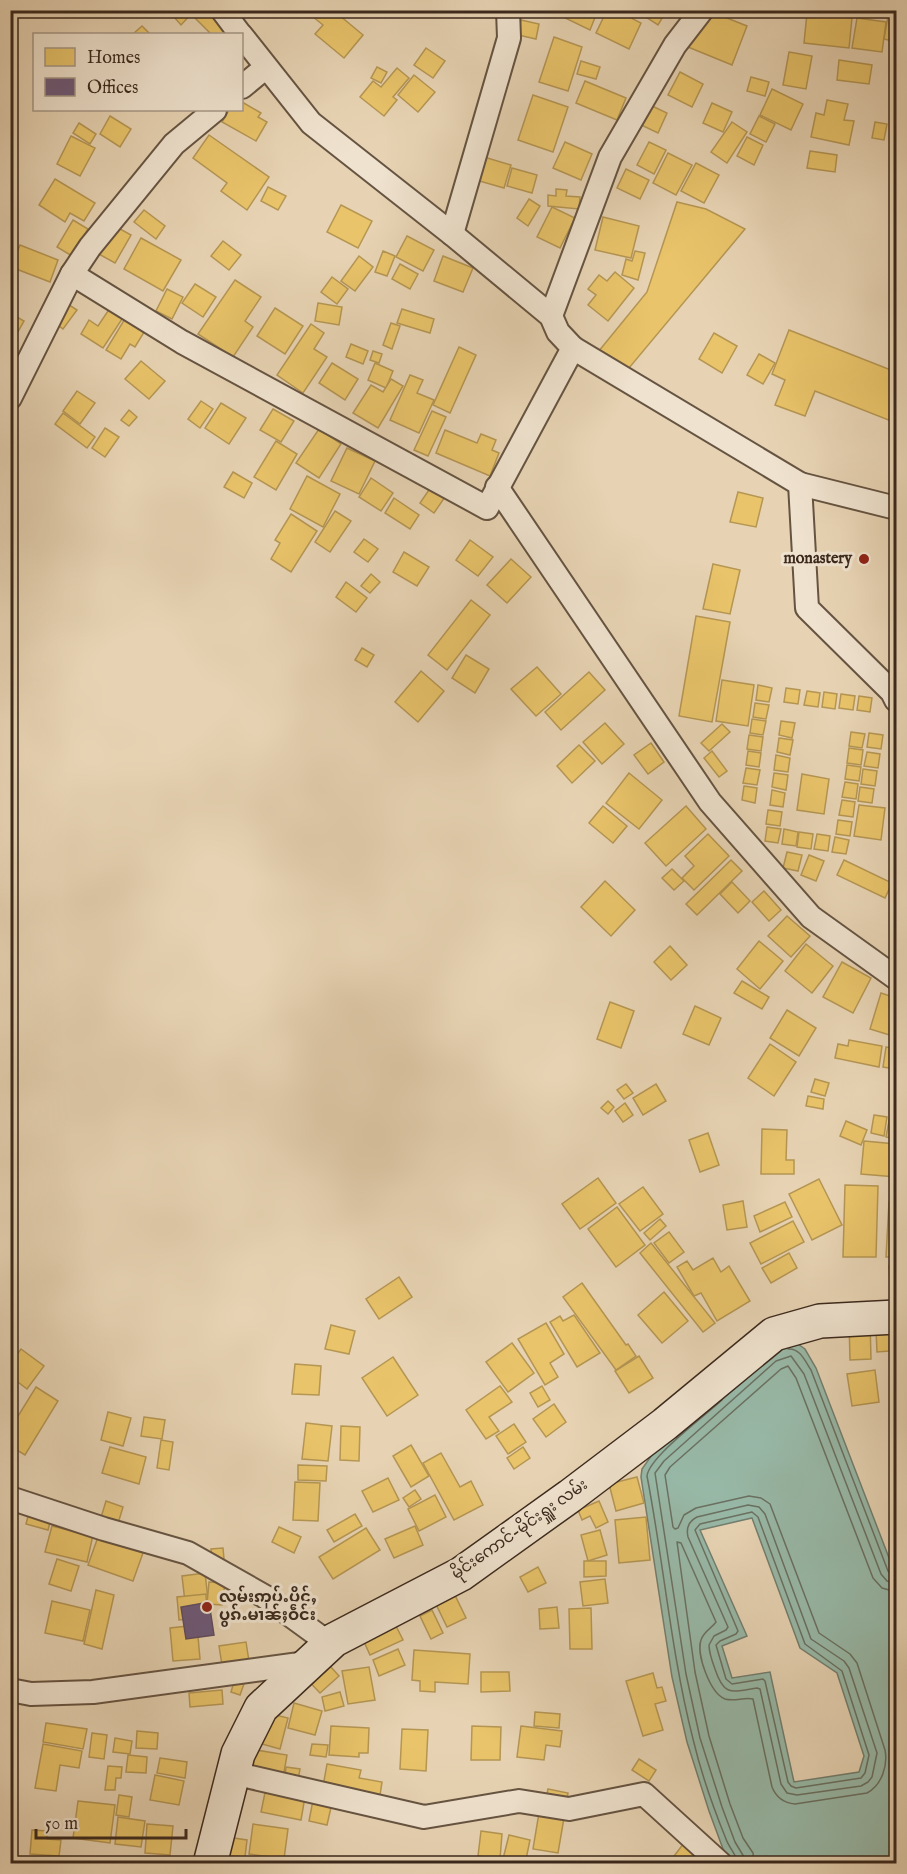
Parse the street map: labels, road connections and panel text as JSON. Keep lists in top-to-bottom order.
{
  "streets": {
    "main road": ["မိုင်းကောင်-မိုင်းရှူး လမ်း"]
  },
  "places": ["monastery", "လုမ်းဢုပ်ႉပိူင်ႇ ပွၵ်ႉမၢၼ်ႈဝဵင်း"],
  "legend": ["Homes", "Offices"],
  "scale_bar": "50 m"
}
